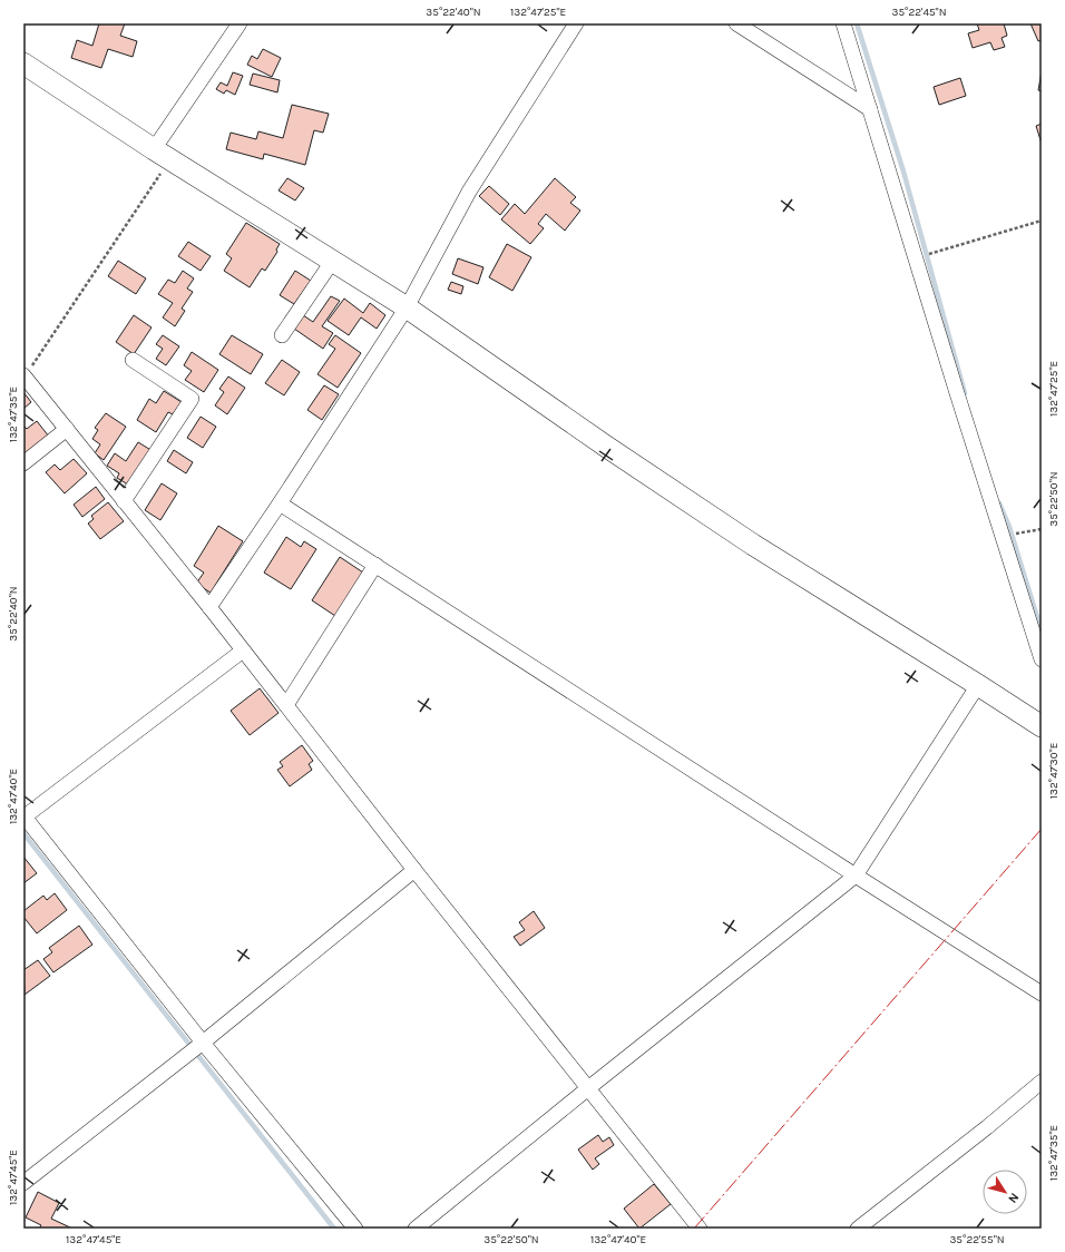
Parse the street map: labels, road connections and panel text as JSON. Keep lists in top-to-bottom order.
{
  "north": "bottom right",
  "coordinates": [
    "35°22'40\"N",
    "132°47'25\"E",
    "35°22'45\"N",
    "132°47'35\"E",
    "35°22'50\"N",
    "132°47'30\"E",
    "132°47'40\"E",
    "132°47'45\"E",
    "35°22'55\"N"
  ]
}
